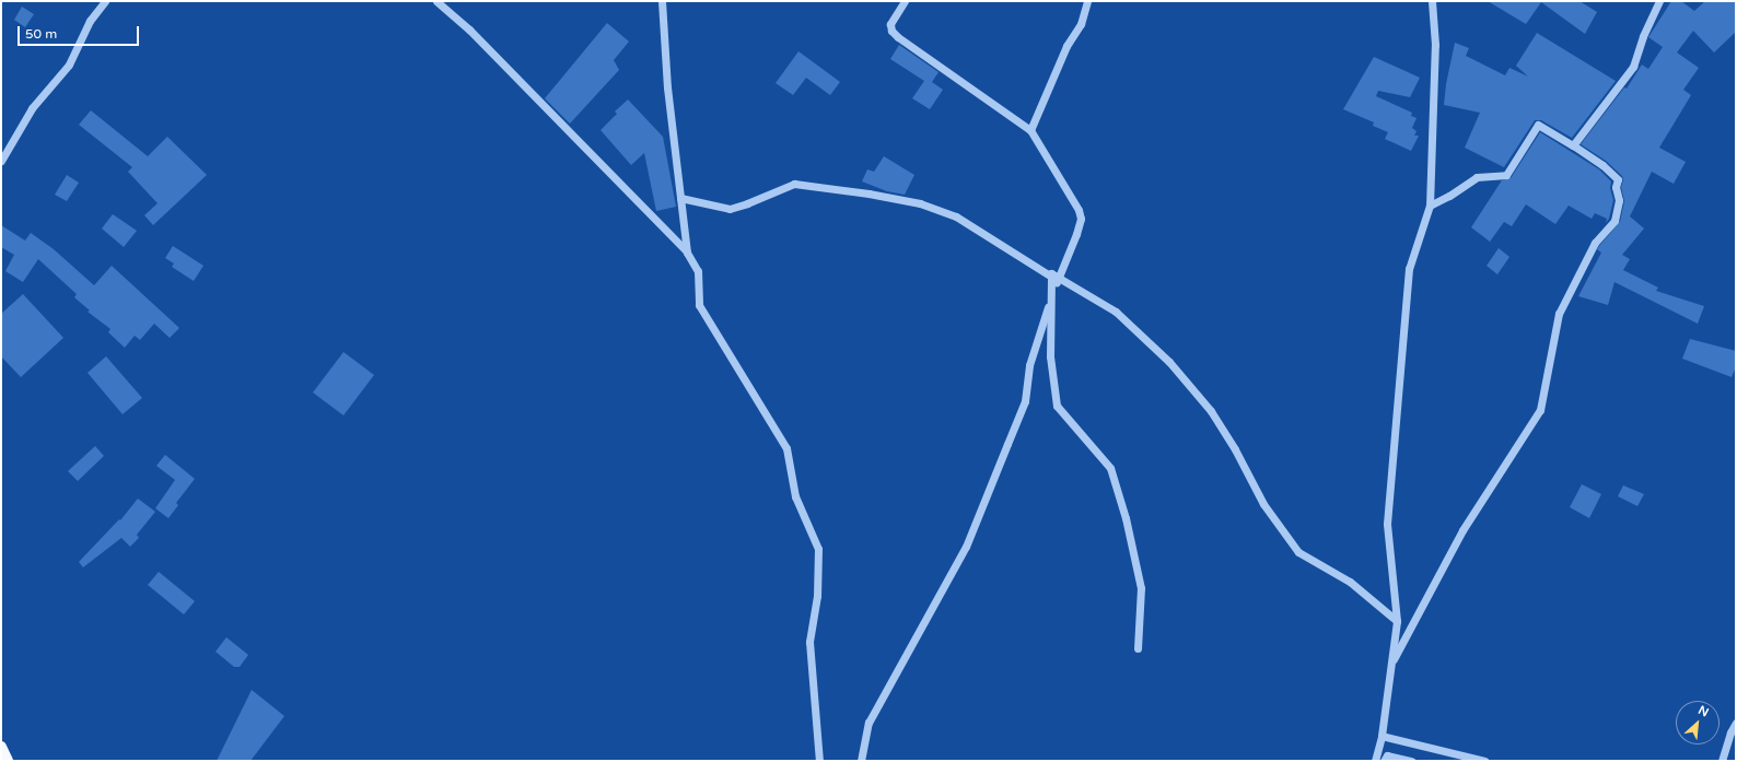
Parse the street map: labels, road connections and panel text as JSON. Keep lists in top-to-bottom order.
{
  "scale_bar": "50 m",
  "north": "top right"
}
